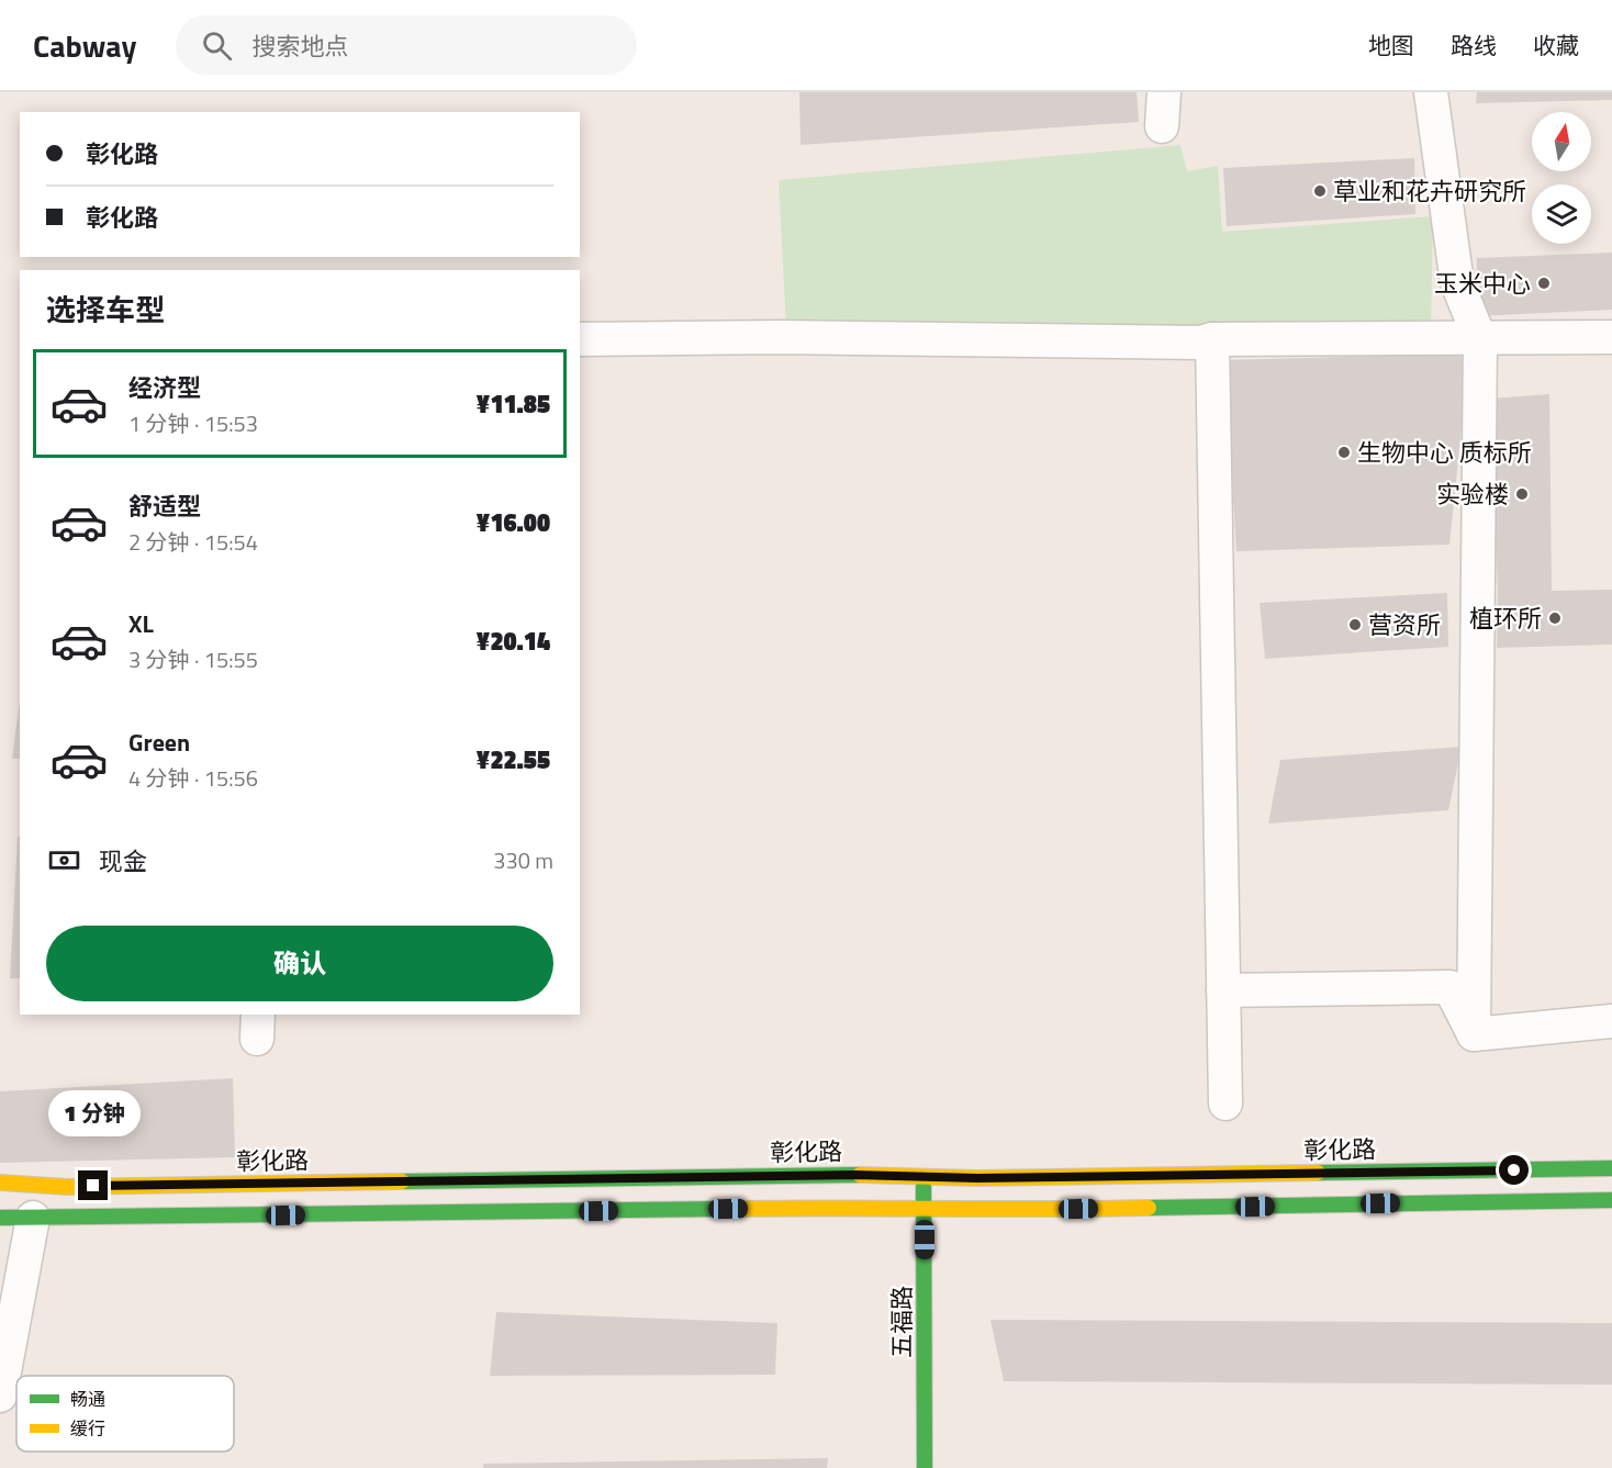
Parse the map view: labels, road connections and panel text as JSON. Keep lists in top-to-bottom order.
{
  "streets": {
    "street": ["彰化路", "五福路"]
  },
  "crossings": [
    ["彰化路", "五福路"]
  ],
  "places": [
    "草业和花卉研究所",
    "玉米中心",
    "生物中心 质标所",
    "实验楼",
    "植环所",
    "营资所"
  ],
  "legend": ["畅通", "缓行"],
  "north": "top",
  "page": {
    "header": "Cabway",
    "search": "搜索地点",
    "nav": ["地图", "路线", "收藏"],
    "banner": ["彰化路", "彰化路"],
    "heading": "选择车型",
    "list": [
      {
        "name": "经济型",
        "note": "1 分钟 · 15:53",
        "value": "¥11.85"
      },
      {
        "name": "舒适型",
        "note": "2 分钟 · 15:54",
        "value": "¥16.00"
      },
      {
        "name": "XL",
        "note": "3 分钟 · 15:55",
        "value": "¥20.14"
      },
      {
        "name": "Green",
        "note": "4 分钟 · 15:56",
        "value": "¥22.55"
      }
    ],
    "pay": ["现金", "330 m"],
    "buttons": "确认",
    "bubble": "1 分钟"
  }
}
